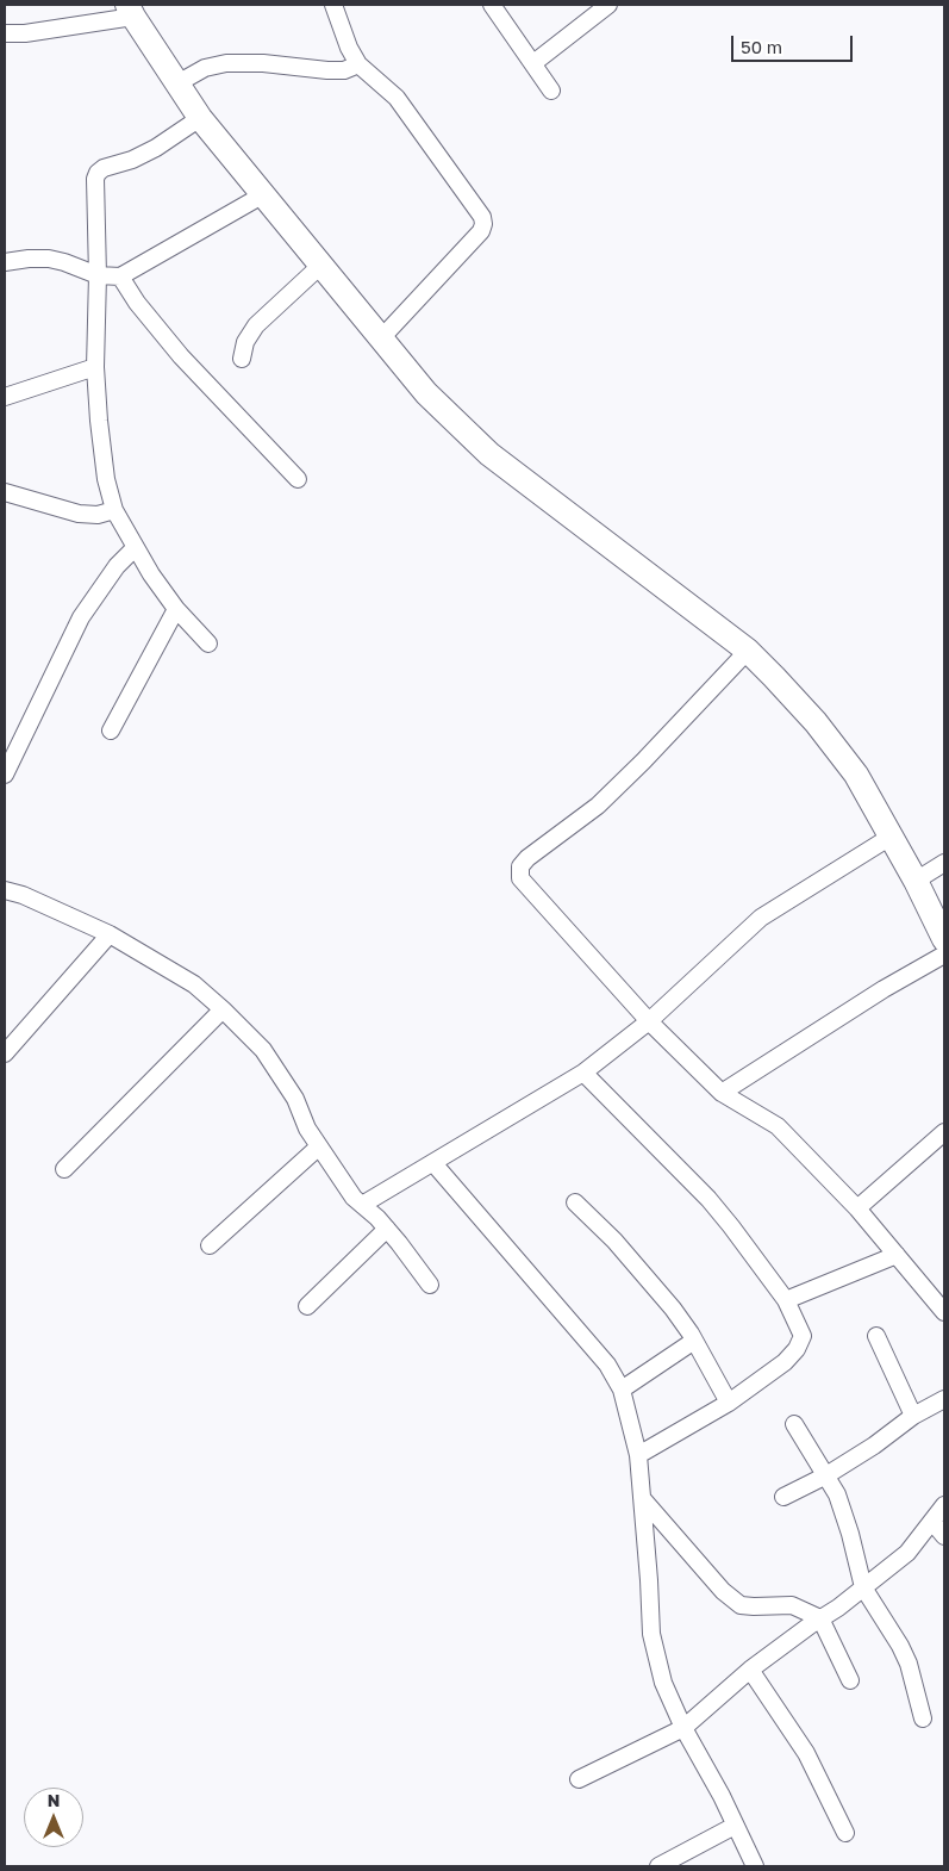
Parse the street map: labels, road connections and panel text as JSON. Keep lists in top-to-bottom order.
{
  "scale_bar": "50 m",
  "north": "top"
}
